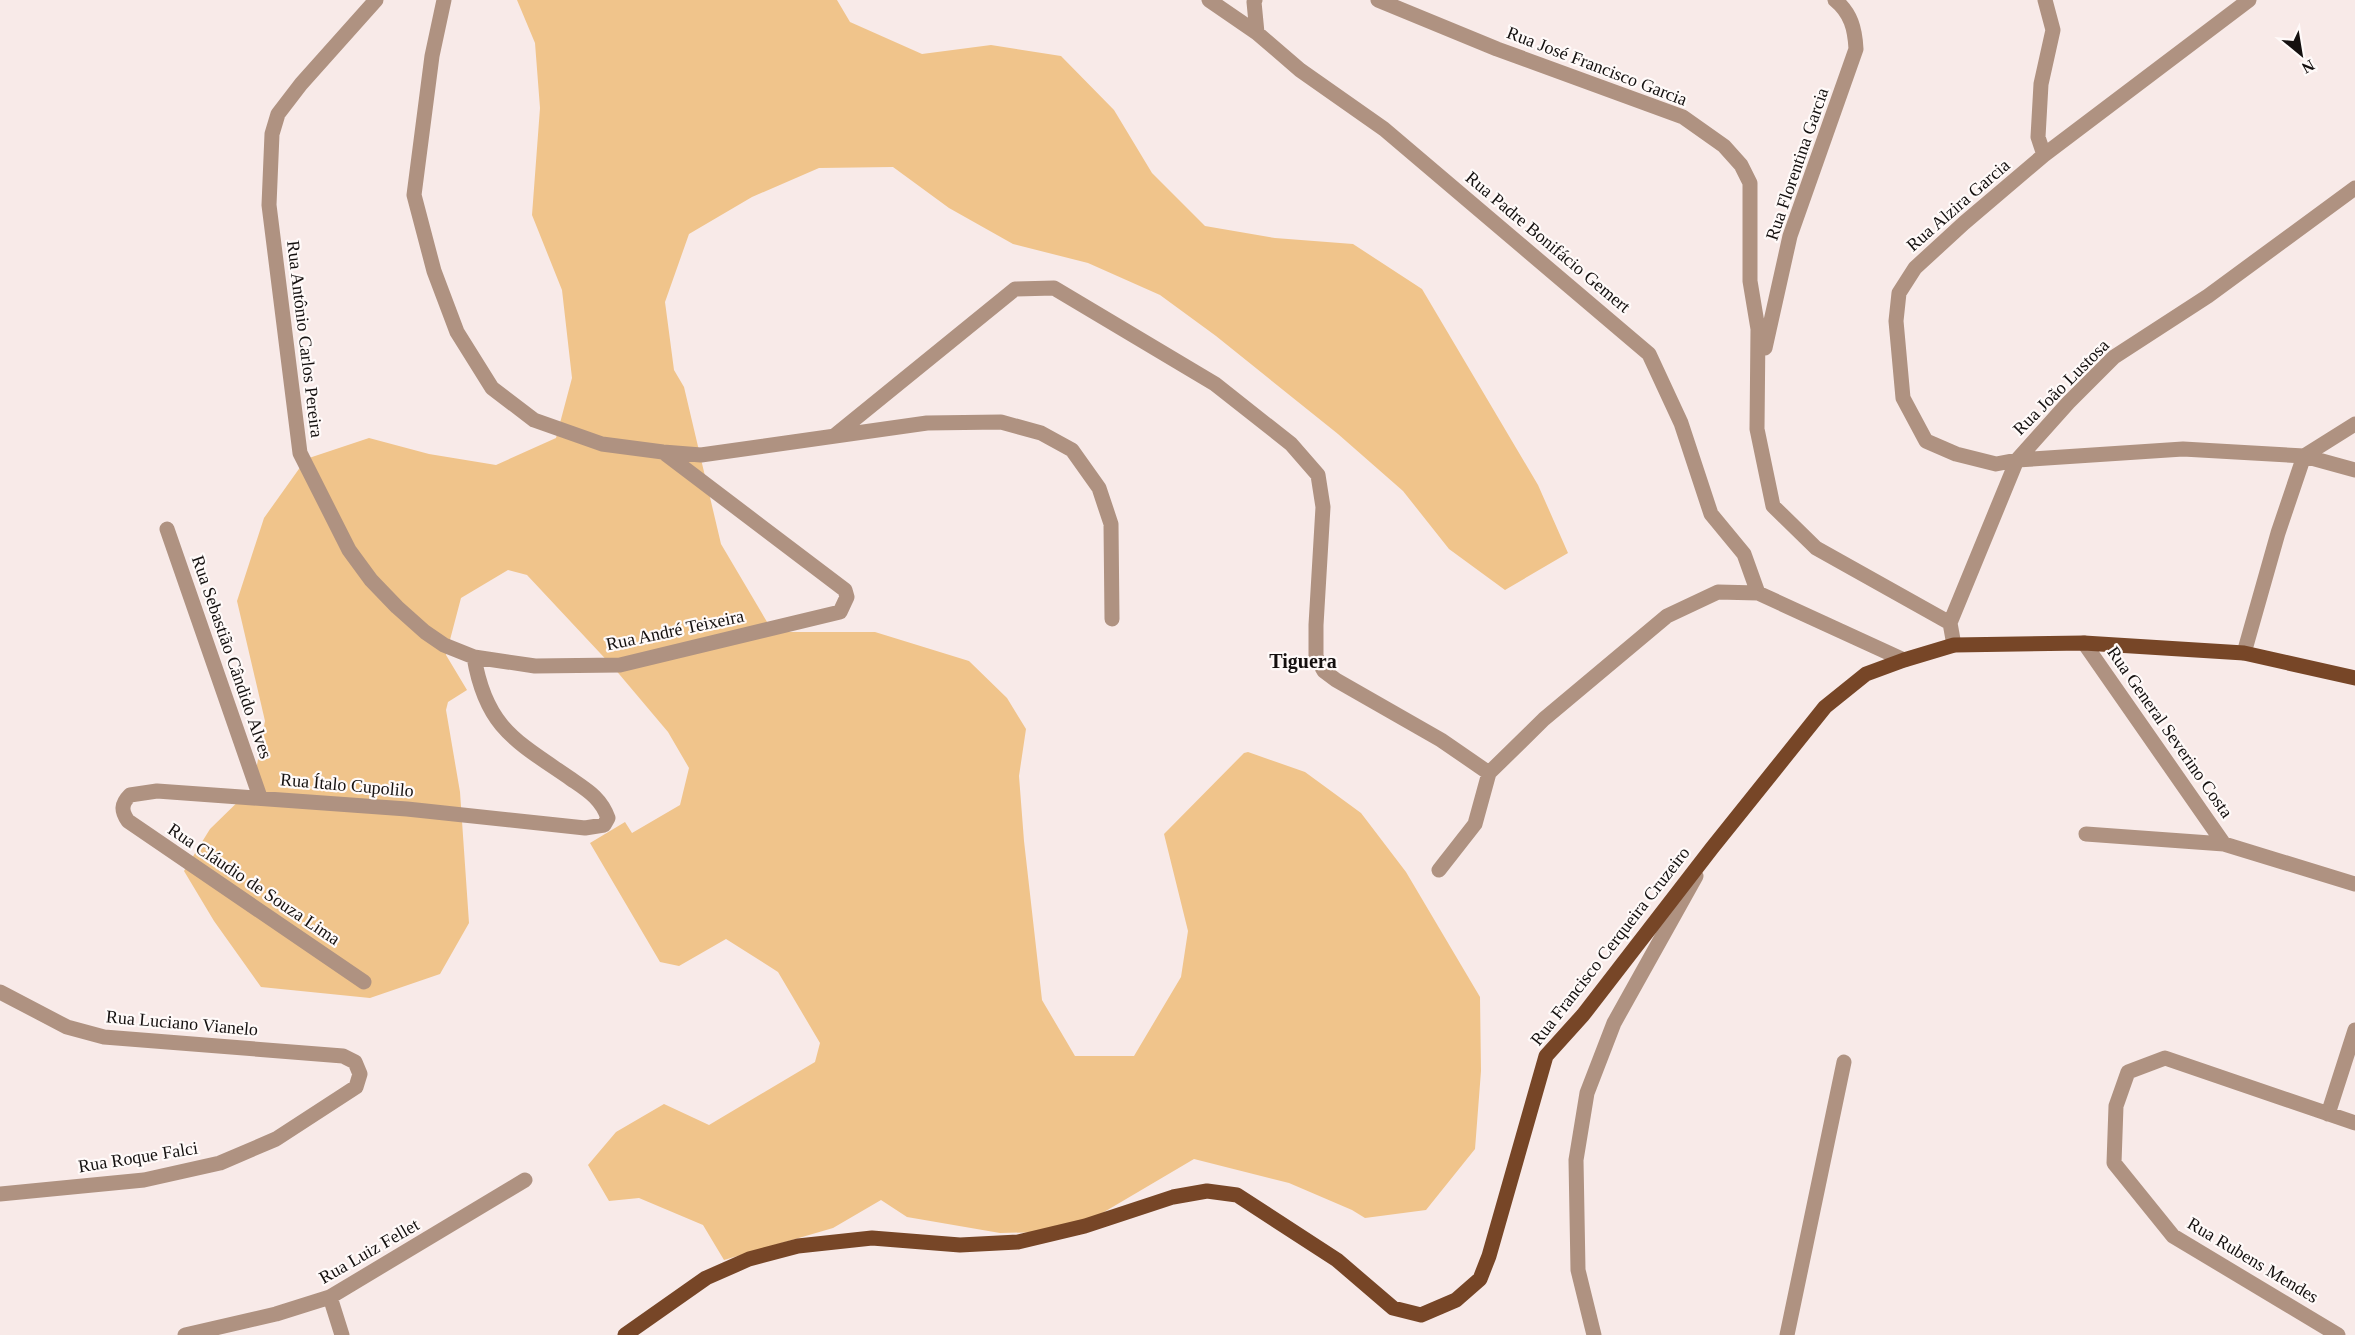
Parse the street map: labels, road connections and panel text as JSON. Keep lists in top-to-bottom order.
{
  "streets": {
    "main road": ["Rua Francisco Cerqueira Cruzeiro"],
    "street": [
      "Rua José Francisco Garcia",
      "Rua Florentina Garcia",
      "Rua Alzira Garcia",
      "Rua Padre Bonifácio Gemert",
      "Rua Antônio Carlos Pereira",
      "Rua João Lustosa",
      "Rua André Teixeira",
      "Rua Sebastião Cândido Alves",
      "Rua General Severino Costa",
      "Rua Ítalo Cupolilo",
      "Rua Cláudio de Souza Lima",
      "Rua Luciano Vianelo",
      "Rua Roque Falci",
      "Rua Luiz Fellet",
      "Rua Rubens Mendes"
    ]
  },
  "crossings": [
    ["Rua José Francisco Garcia", "Rua Florentina Garcia"],
    ["Rua José Francisco Garcia", "Rua João Lustosa"],
    ["Rua Alzira Garcia", "Rua João Lustosa"],
    ["Rua Antônio Carlos Pereira", "Rua André Teixeira"],
    ["Rua Antônio Carlos Pereira", "Rua Ítalo Cupolilo"],
    ["Rua André Teixeira", "Rua Ítalo Cupolilo"],
    ["Rua Sebastião Cândido Alves", "Rua Ítalo Cupolilo"],
    ["Rua General Severino Costa", "Rua Francisco Cerqueira Cruzeiro"],
    ["Rua Ítalo Cupolilo", "Rua Cláudio de Souza Lima"],
    ["Rua Luciano Vianelo", "Rua Roque Falci"]
  ],
  "districts": ["Tiguera"],
  "north": "bottom right"
}
